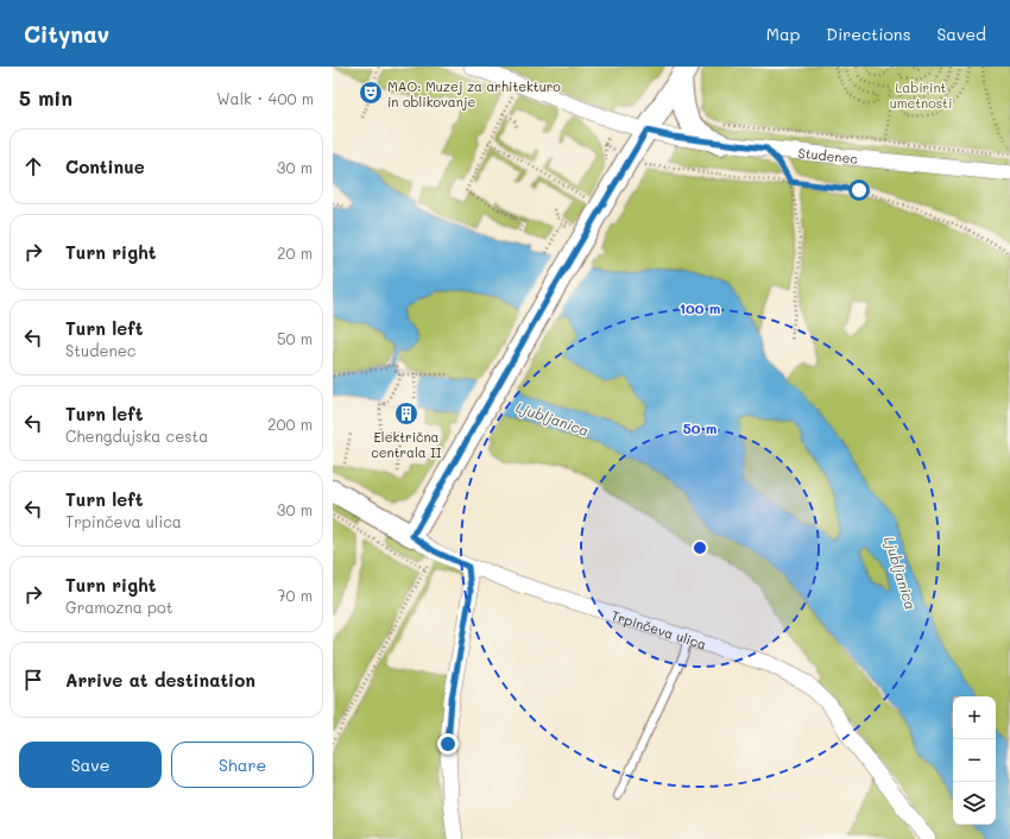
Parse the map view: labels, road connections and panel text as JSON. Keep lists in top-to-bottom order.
{
  "streets": {
    "street": ["Studenec", "Trpinčeva ulica"]
  },
  "water": ["Ljubljanica"],
  "parks": ["Labirint umetnosti"],
  "places": {
    "theatre": ["MAO: Muzej za arhitekturo in oblikovanje"],
    "building": ["Električna centrala II"]
  },
  "page": {
    "header": "Citynav",
    "nav": ["Map", "Directions", "Saved"],
    "heading": ["5 min", "Walk · 400 m"],
    "list": [
      ["Continue", "30 m"],
      ["Turn right", "20 m"],
      ["Turn left", "Studenec", "50 m"],
      ["Turn left", "Chengdujska cesta", "200 m"],
      ["Turn left", "Trpinčeva ulica", "30 m"],
      ["Turn right", "Gramozna pot", "70 m"],
      "Arrive at destination"
    ],
    "map_buttons": ["+", "−"],
    "buttons": ["Save", "Share"]
  },
  "rings": ["100 m", "50 m"]
}
